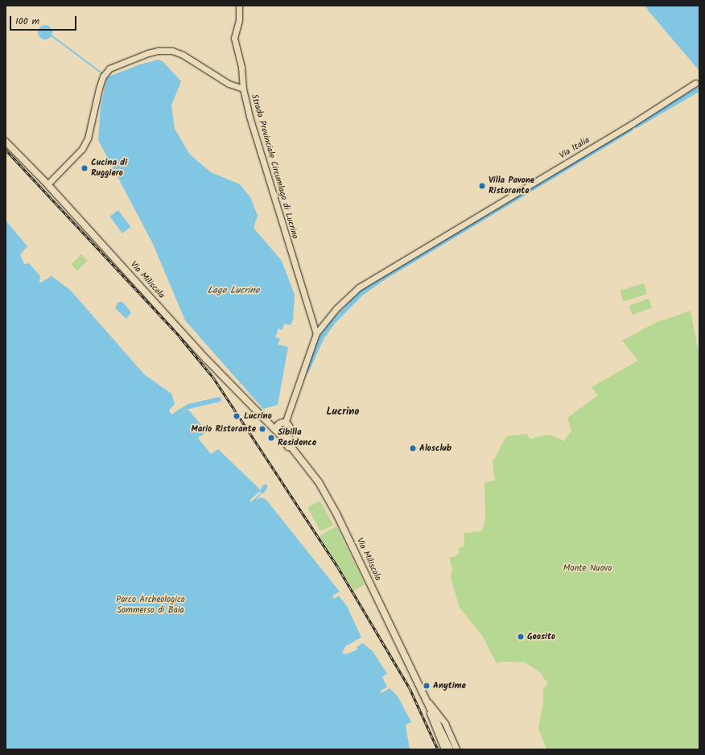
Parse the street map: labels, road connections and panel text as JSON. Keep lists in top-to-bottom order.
{
  "streets": {
    "main road": ["Via Miliscola"],
    "street": ["Via Italia", "Strada Provinciale Circumlago di Lucrino"]
  },
  "crossings": [
    ["Via Italia", "Strada Provinciale Circumlago di Lucrino"],
    ["Via Italia", "Via Miliscola"],
    ["Strada Provinciale Circumlago di Lucrino", "Via Miliscola"]
  ],
  "districts": ["Lucrino"],
  "water": ["Lago Lucrino"],
  "parks": ["Monte Nuovo", "Parco Archeologico Sommerso di Baia"],
  "places": [
    "Cucina di Ruggiero",
    "Villa Pavone Ristorante",
    "Lucrino",
    "Mario Ristorante",
    "Sibilla Residence",
    "Alosclub",
    "Geosito",
    "Anytime"
  ],
  "scale_bar": "100 m"
}
